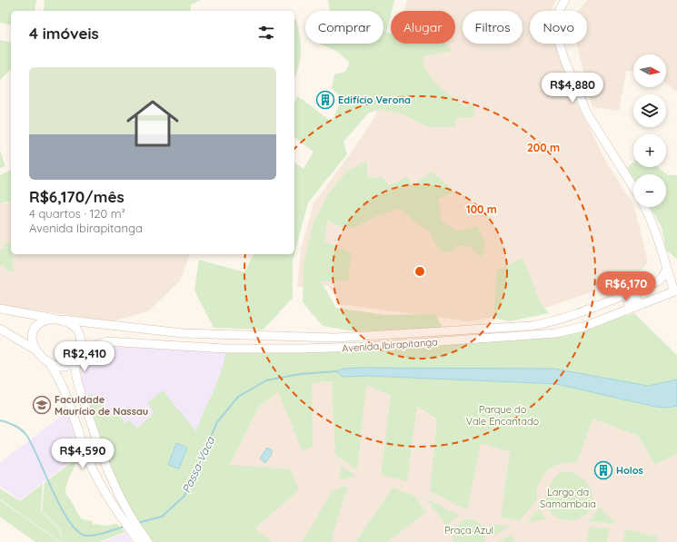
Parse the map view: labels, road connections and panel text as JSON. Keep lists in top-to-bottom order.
{
  "streets": {
    "main road": ["Avenida Ibirapitanga"]
  },
  "water": ["Passa-Vaca"],
  "parks": ["Parque do Vale Encantado", "Largo da Samambaia", "Praça Azul"],
  "places": {
    "building": ["Edifício Verona", "Holos"],
    "school or university": ["Faculdade Maurício de Nassau"]
  },
  "north": "right",
  "page": {
    "chip": [
      "Comprar",
      "Alugar",
      "Filtros",
      "Novo"
    ],
    "heading": "4 imóveis",
    "map_buttons": ["+", "−"],
    "list": [
      {
        "name": "R$6,170/mês",
        "note": "4 quartos · 120 m² · Avenida Ibirapitanga"
      }
    ],
    "price": [
      "R$4,880",
      "R$6,170",
      "R$2,410",
      "R$4,590"
    ]
  },
  "rings": ["200 m", "100 m"]
}
